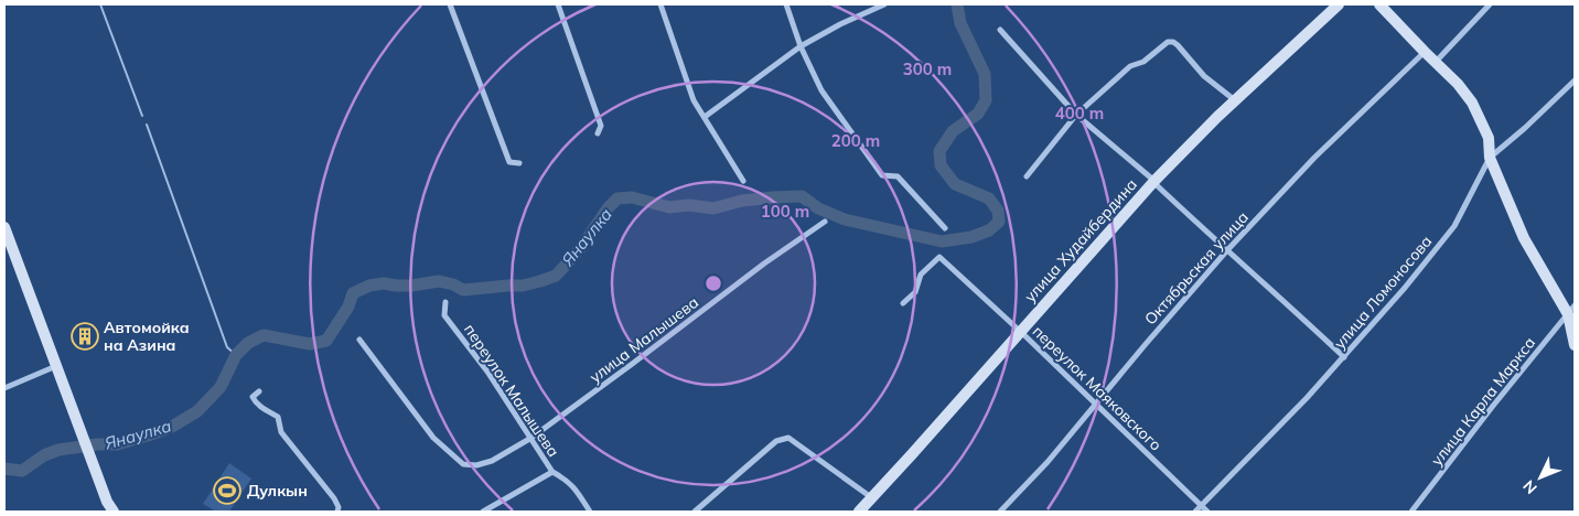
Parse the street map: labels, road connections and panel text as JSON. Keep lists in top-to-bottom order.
{
  "streets": {
    "street": [
      "улица Худайбердина",
      "Октябрьская улица",
      "улица Ломоносова",
      "улица Малышева",
      "переулок Маяковского",
      "переулок Малышева",
      "улица Карла Маркса"
    ]
  },
  "crossings": [
    ["улица Худайбердина", "переулок Маяковского"],
    ["Октябрьская улица", "переулок Маяковского"],
    ["улица Ломоносова", "переулок Маяковского"],
    ["улица Малышева", "переулок Малышева"]
  ],
  "water": ["Янаулка"],
  "places": {
    "building": ["Автомойка на Азина"],
    "sports": ["Дулкын"]
  },
  "north": "bottom left",
  "rings": [
    "300 m",
    "400 m",
    "200 m",
    "100 m"
  ]
}
